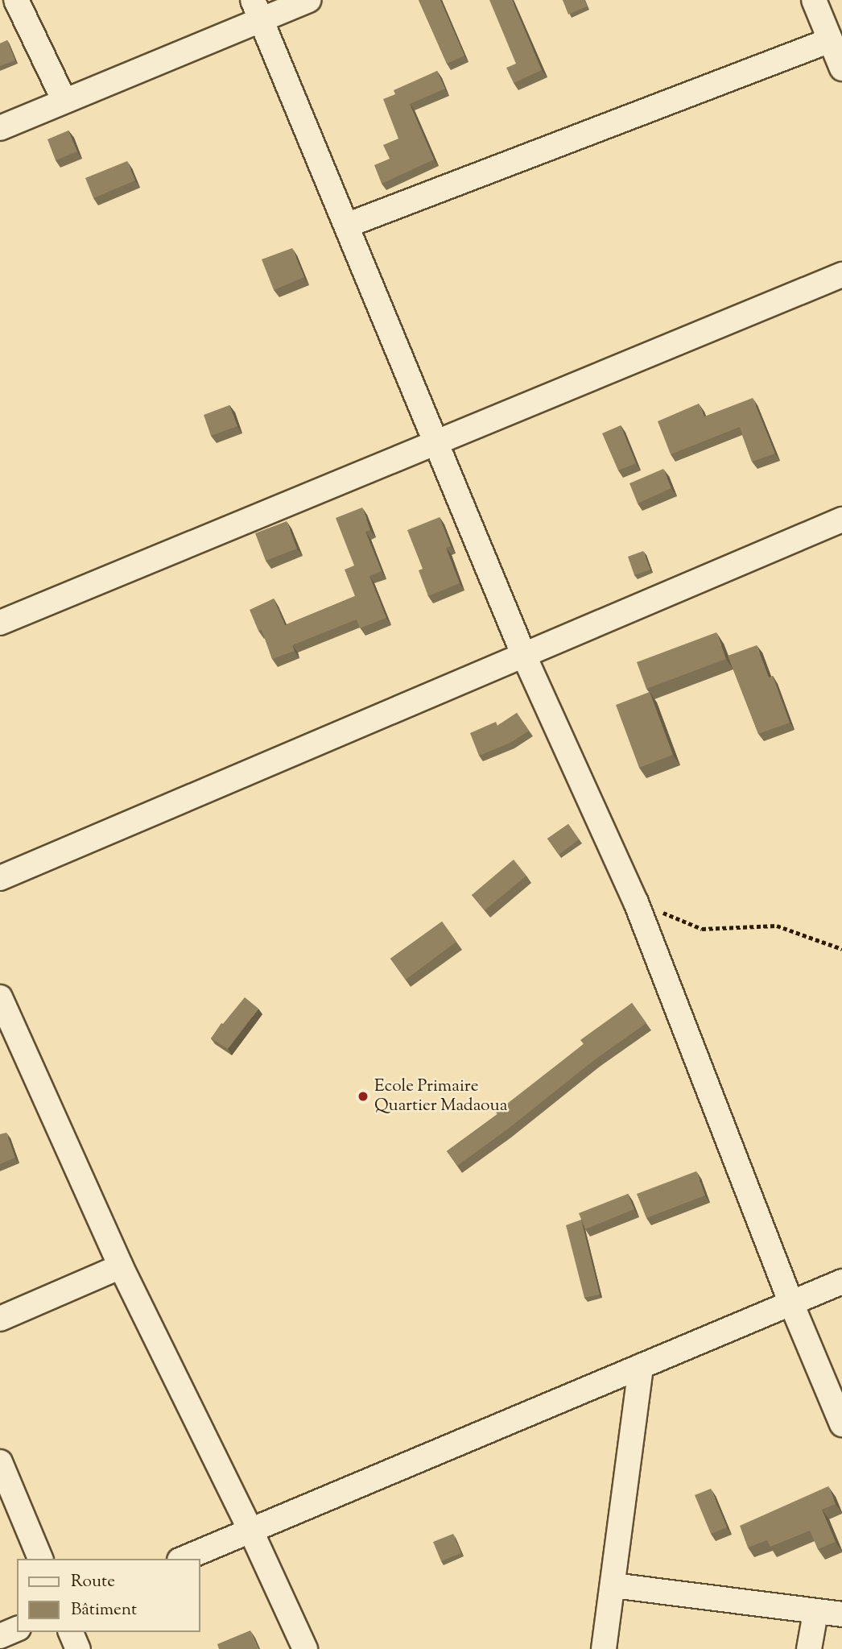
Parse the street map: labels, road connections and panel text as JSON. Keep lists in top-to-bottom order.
{
  "places": ["Ecole Primaire Quartier Madaoua"],
  "legend": ["Route", "Bâtiment"]
}
